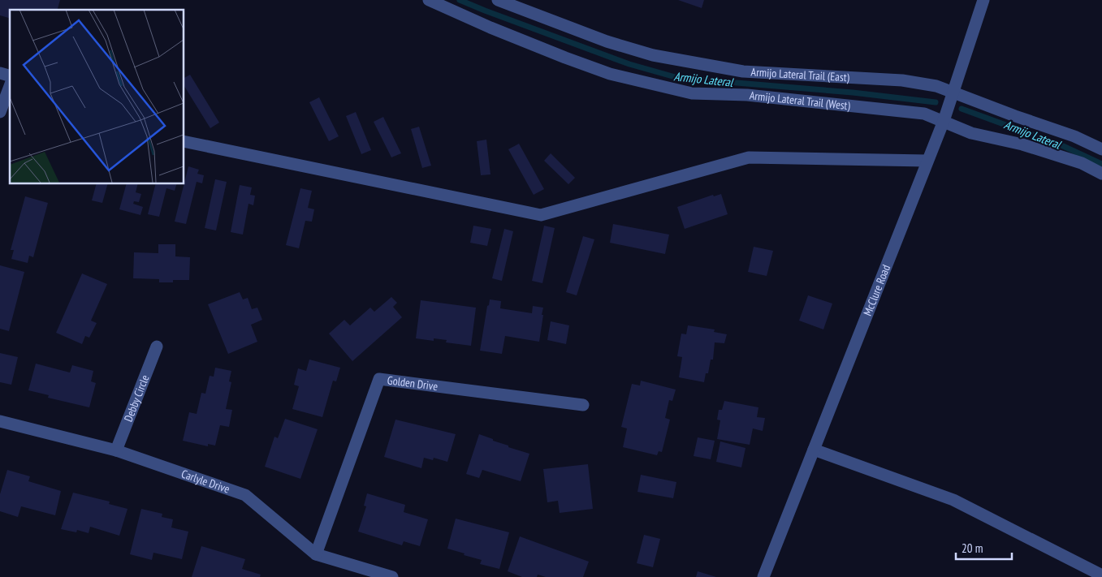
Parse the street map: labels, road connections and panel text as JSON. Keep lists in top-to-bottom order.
{
  "streets": {
    "street": [
      "Armijo Lateral Trail (East)",
      "Armijo Lateral Trail (West)",
      "McClure Road",
      "Golden Drive",
      "Debby Circle",
      "Carlyle Drive"
    ]
  },
  "crossings": [
    ["Armijo Lateral Trail (East)", "McClure Road"],
    ["Armijo Lateral Trail (West)", "McClure Road"],
    ["Golden Drive", "Carlyle Drive"],
    ["Debby Circle", "Carlyle Drive"]
  ],
  "water": ["Armijo Lateral"],
  "scale_bar": "20 m"
}
